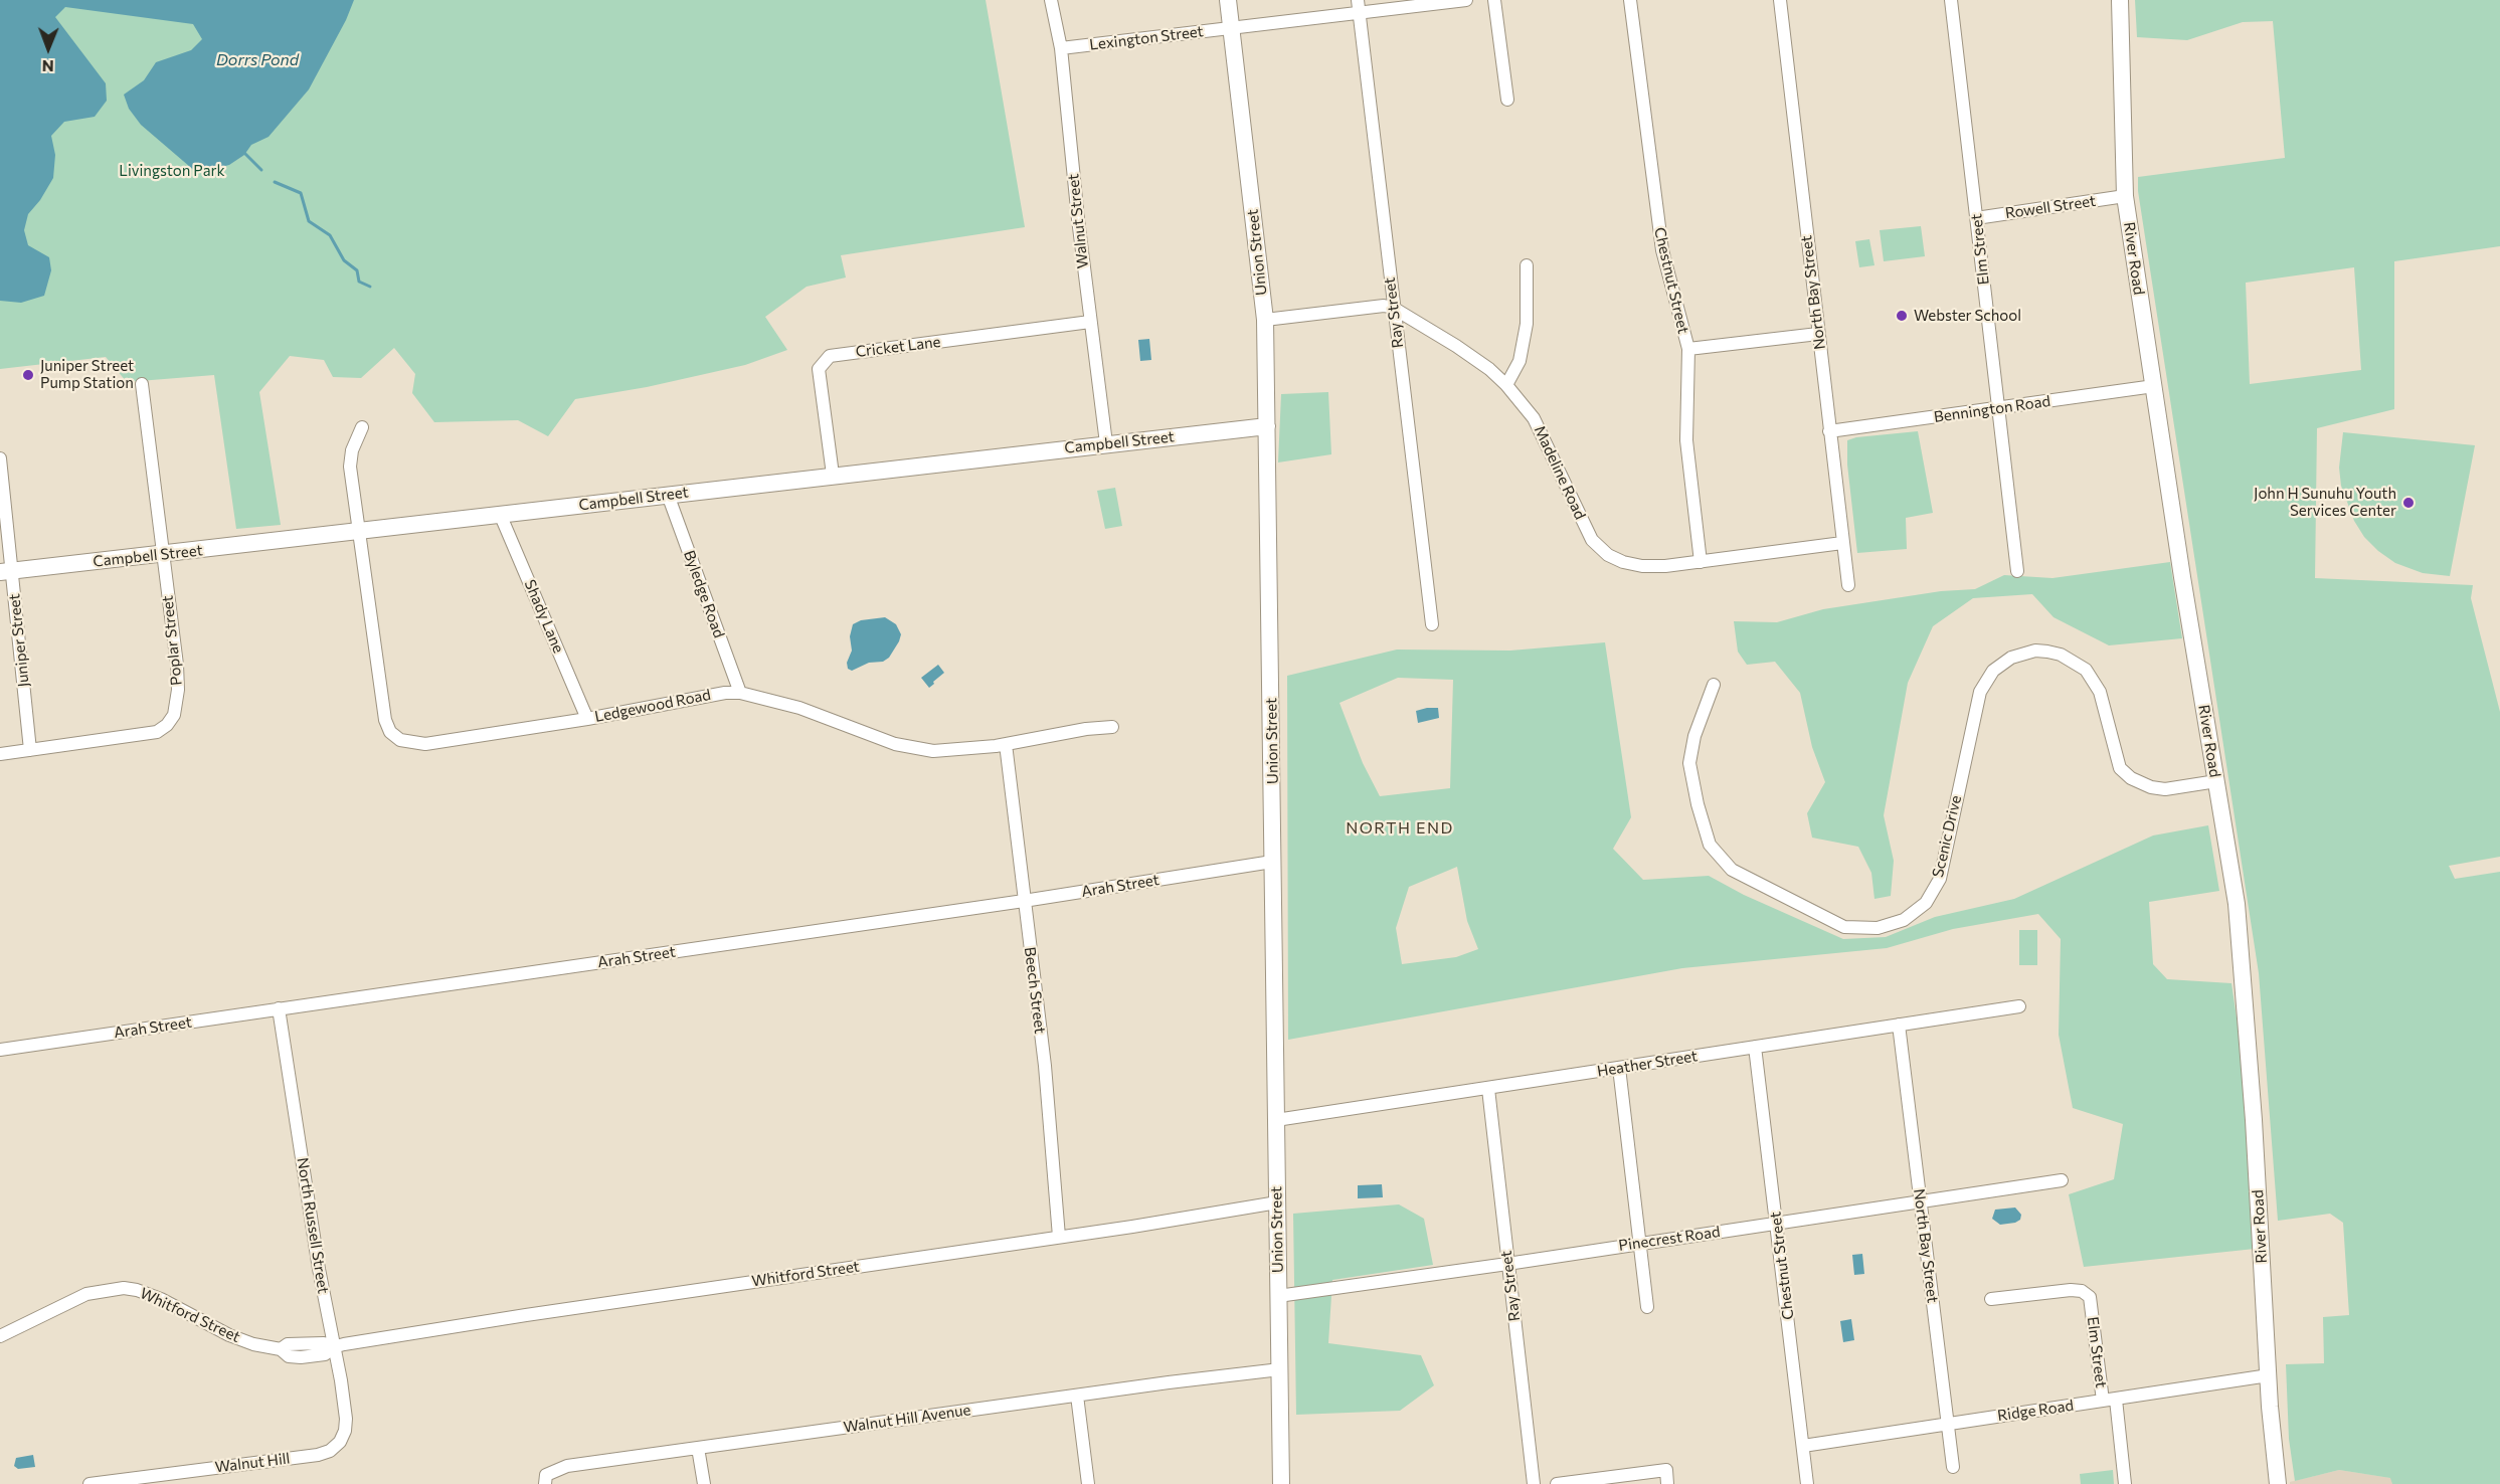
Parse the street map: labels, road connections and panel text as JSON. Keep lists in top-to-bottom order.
{
  "streets": {
    "street": [
      "Lexington Street",
      "Rowell Street",
      "Walnut Street",
      "Elm Street",
      "Union Street",
      "River Road",
      "Chestnut Street",
      "North Bay Street",
      "Ray Street",
      "Cricket Lane",
      "Bennington Road",
      "Campbell Street",
      "Madeline Road",
      "Byledge Road",
      "Shady Lane",
      "Juniper Street",
      "Poplar Street",
      "Ledgewood Road",
      "Scenic Drive",
      "Arah Street",
      "Beech Street",
      "Heather Street",
      "North Russell Street",
      "Pinecrest Road",
      "Whitford Street",
      "Ridge Road",
      "Walnut Hill Avenue",
      "Walnut Hill"
    ]
  },
  "crossings": [
    ["Lexington Street", "Walnut Street"],
    ["Lexington Street", "Union Street"],
    ["Lexington Street", "Ray Street"],
    ["Rowell Street", "Elm Street"],
    ["Rowell Street", "River Road"],
    ["Walnut Street", "Cricket Lane"],
    ["Walnut Street", "Campbell Street"],
    ["Elm Street", "Bennington Road"],
    ["Elm Street", "Ridge Road"],
    ["Union Street", "Campbell Street"],
    ["Union Street", "Arah Street"],
    ["Union Street", "Heather Street"],
    ["Union Street", "Pinecrest Road"],
    ["Union Street", "Whitford Street"],
    ["Union Street", "Walnut Hill Avenue"],
    ["River Road", "Bennington Road"],
    ["River Road", "Scenic Drive"],
    ["River Road", "Ridge Road"],
    ["Chestnut Street", "Madeline Road"],
    ["Chestnut Street", "Heather Street"],
    ["Chestnut Street", "Pinecrest Road"],
    ["Chestnut Street", "Ridge Road"],
    ["North Bay Street", "Bennington Road"],
    ["North Bay Street", "Madeline Road"],
    ["North Bay Street", "Heather Street"],
    ["North Bay Street", "Pinecrest Road"],
    ["North Bay Street", "Ridge Road"],
    ["Ray Street", "Madeline Road"],
    ["Ray Street", "Heather Street"],
    ["Ray Street", "Pinecrest Road"],
    ["Cricket Lane", "Campbell Street"],
    ["Campbell Street", "Byledge Road"],
    ["Campbell Street", "Shady Lane"],
    ["Campbell Street", "Juniper Street"],
    ["Campbell Street", "Poplar Street"],
    ["Campbell Street", "Ledgewood Road"],
    ["Byledge Road", "Ledgewood Road"],
    ["Shady Lane", "Ledgewood Road"],
    ["Juniper Street", "Poplar Street"],
    ["Ledgewood Road", "Beech Street"],
    ["Arah Street", "Beech Street"],
    ["Arah Street", "North Russell Street"],
    ["Beech Street", "Whitford Street"],
    ["North Russell Street", "Whitford Street"],
    ["North Russell Street", "Walnut Hill"]
  ],
  "districts": ["NORTH END"],
  "water": ["Dorrs Pond"],
  "parks": ["Livingston Park"],
  "places": ["Webster School", "Juniper Street Pump Station", "John H Sunuhu Youth Services Center"],
  "north": "bottom"
}
